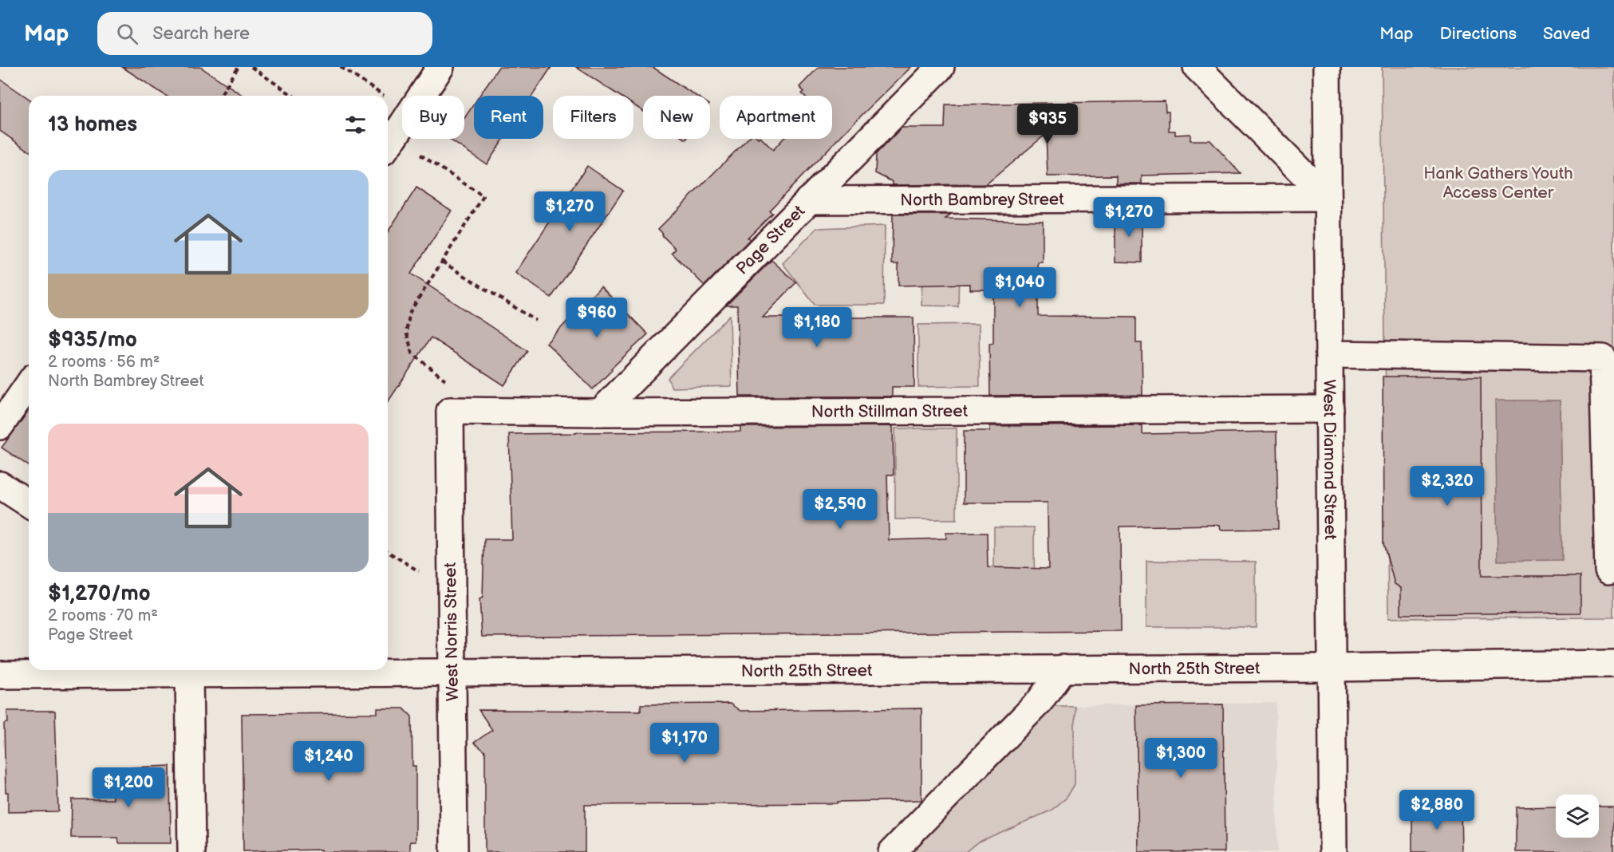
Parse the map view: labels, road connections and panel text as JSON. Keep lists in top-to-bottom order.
{
  "streets": {
    "street": [
      "North Bambrey Street",
      "Page Street",
      "North Stillman Street",
      "West Diamond Street",
      "West Norris Street",
      "North 25th Street"
    ]
  },
  "crossings": [
    ["North Bambrey Street", "Page Street"],
    ["North Bambrey Street", "West Diamond Street"],
    ["Page Street", "North Stillman Street"],
    ["North Stillman Street", "West Diamond Street"],
    ["North Stillman Street", "West Norris Street"],
    ["West Diamond Street", "North 25th Street"],
    ["West Norris Street", "North 25th Street"]
  ],
  "parks": ["Hank Gathers Youth Access Center"],
  "page": {
    "header": "Map",
    "search": "Search here",
    "nav": ["Map", "Directions", "Saved"],
    "chip": [
      "Buy",
      "Rent",
      "Filters",
      "New",
      "Apartment"
    ],
    "heading": "13 homes",
    "price": [
      "$935",
      "$1,270",
      "$1,270",
      "$1,040",
      "$960",
      "$1,180",
      "$2,320",
      "$2,590",
      "$1,170",
      "$1,300",
      "$1,240",
      "$1,200",
      "$2,880"
    ],
    "list": [
      {
        "name": "$935/mo",
        "note": "2 rooms · 56 m² · North Bambrey Street"
      },
      {
        "name": "$1,270/mo",
        "note": "2 rooms · 70 m² · Page Street"
      }
    ]
  }
}
